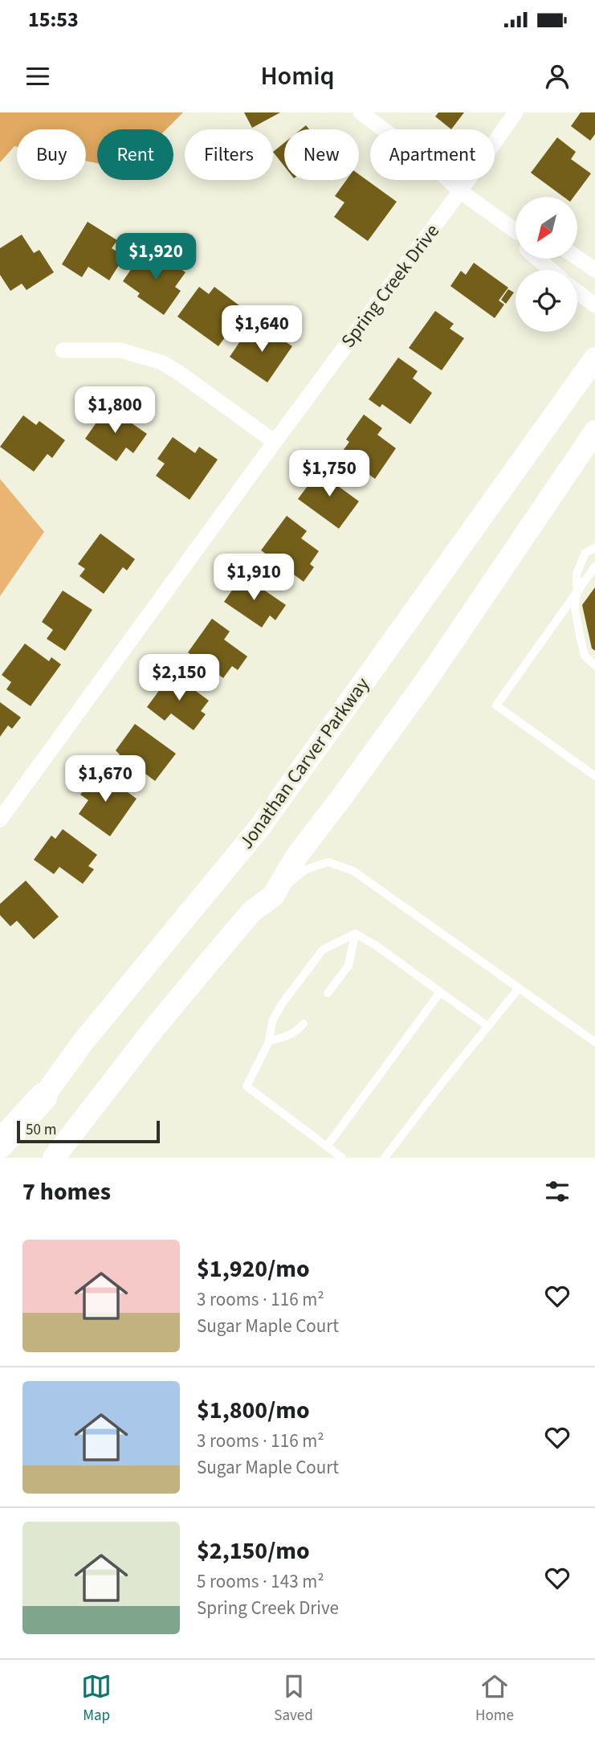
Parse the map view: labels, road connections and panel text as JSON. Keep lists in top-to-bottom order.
{
  "streets": {
    "main road": ["Jonathan Carver Parkway"],
    "street": ["Spring Creek Drive"]
  },
  "scale_bar": "50 m",
  "north": "bottom left",
  "page": {
    "status": "15:53",
    "header": "Homiq",
    "chip": [
      "Buy",
      "Rent",
      "Filters",
      "New",
      "Apartment"
    ],
    "price": [
      "$1,920",
      "$1,640",
      "$1,800",
      "$1,750",
      "$1,910",
      "$2,150",
      "$1,670"
    ],
    "scale": "50 m",
    "heading": "7 homes",
    "list": [
      {
        "name": "$1,920/mo",
        "note": "3 rooms · 116 m² · Sugar Maple Court"
      },
      {
        "name": "$1,800/mo",
        "note": "3 rooms · 116 m² · Sugar Maple Court"
      },
      {
        "name": "$2,150/mo",
        "note": "5 rooms · 143 m² · Spring Creek Drive"
      }
    ],
    "tabs": ["Map", "Saved", "Home"]
  }
}
